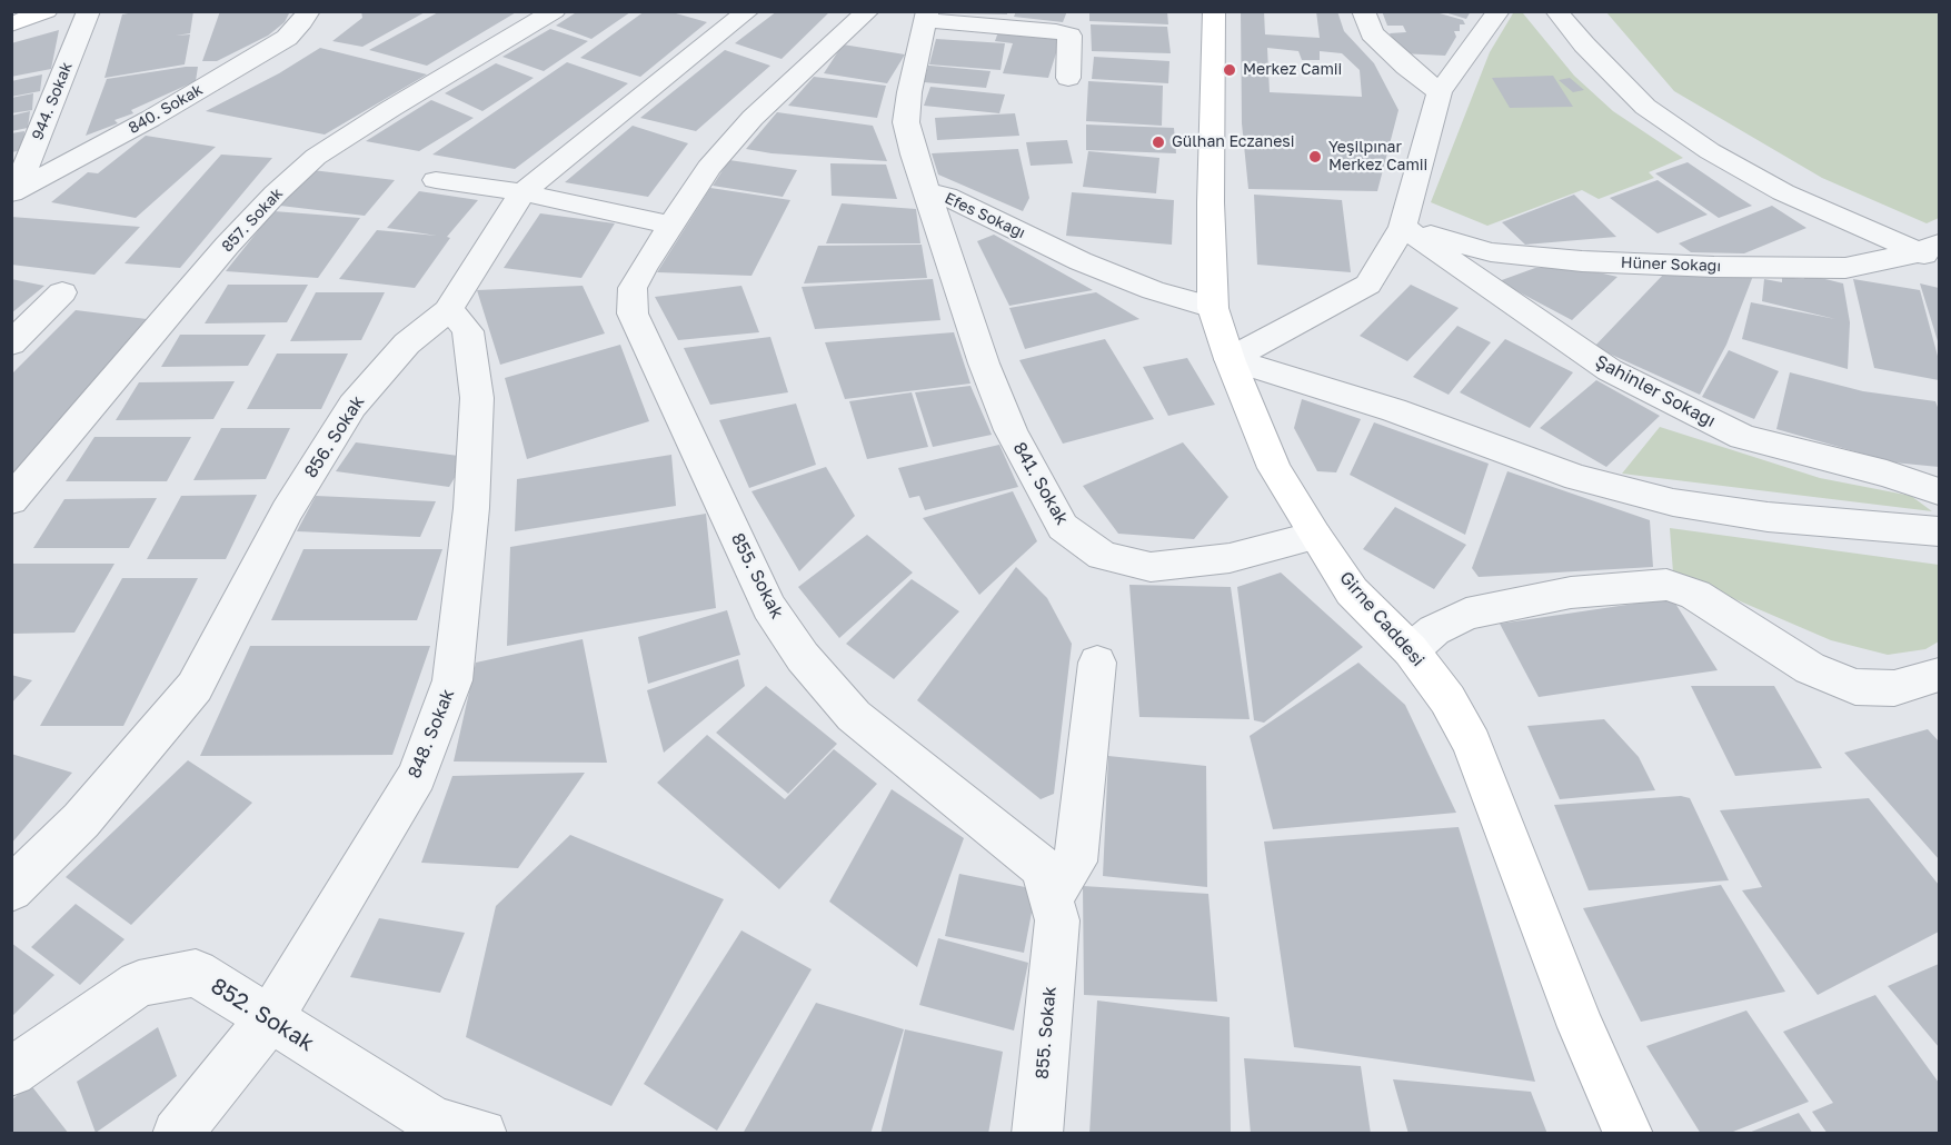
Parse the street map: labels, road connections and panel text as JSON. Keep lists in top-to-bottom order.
{
  "streets": {
    "street": [
      "944. Sokak",
      "840. Sokak",
      "Efes Sokağı",
      "857. Sokak",
      "Hüner Sokağı",
      "Şahinler Sokağı",
      "856. Sokak",
      "841. Sokak",
      "855. Sokak",
      "Girne Caddesi",
      "848. Sokak",
      "852. Sokak"
    ]
  },
  "crossings": [
    ["944. Sokak", "840. Sokak"],
    ["Efes Sokağı", "841. Sokak"],
    ["Efes Sokağı", "Girne Caddesi"],
    ["Hüner Sokağı", "Şahinler Sokağı"],
    ["856. Sokak", "848. Sokak"],
    ["841. Sokak", "Girne Caddesi"],
    ["848. Sokak", "852. Sokak"]
  ],
  "places": ["Merkez Camii", "Gülhan Eczanesi", "Yeşilpınar Merkez Camii"]
}
